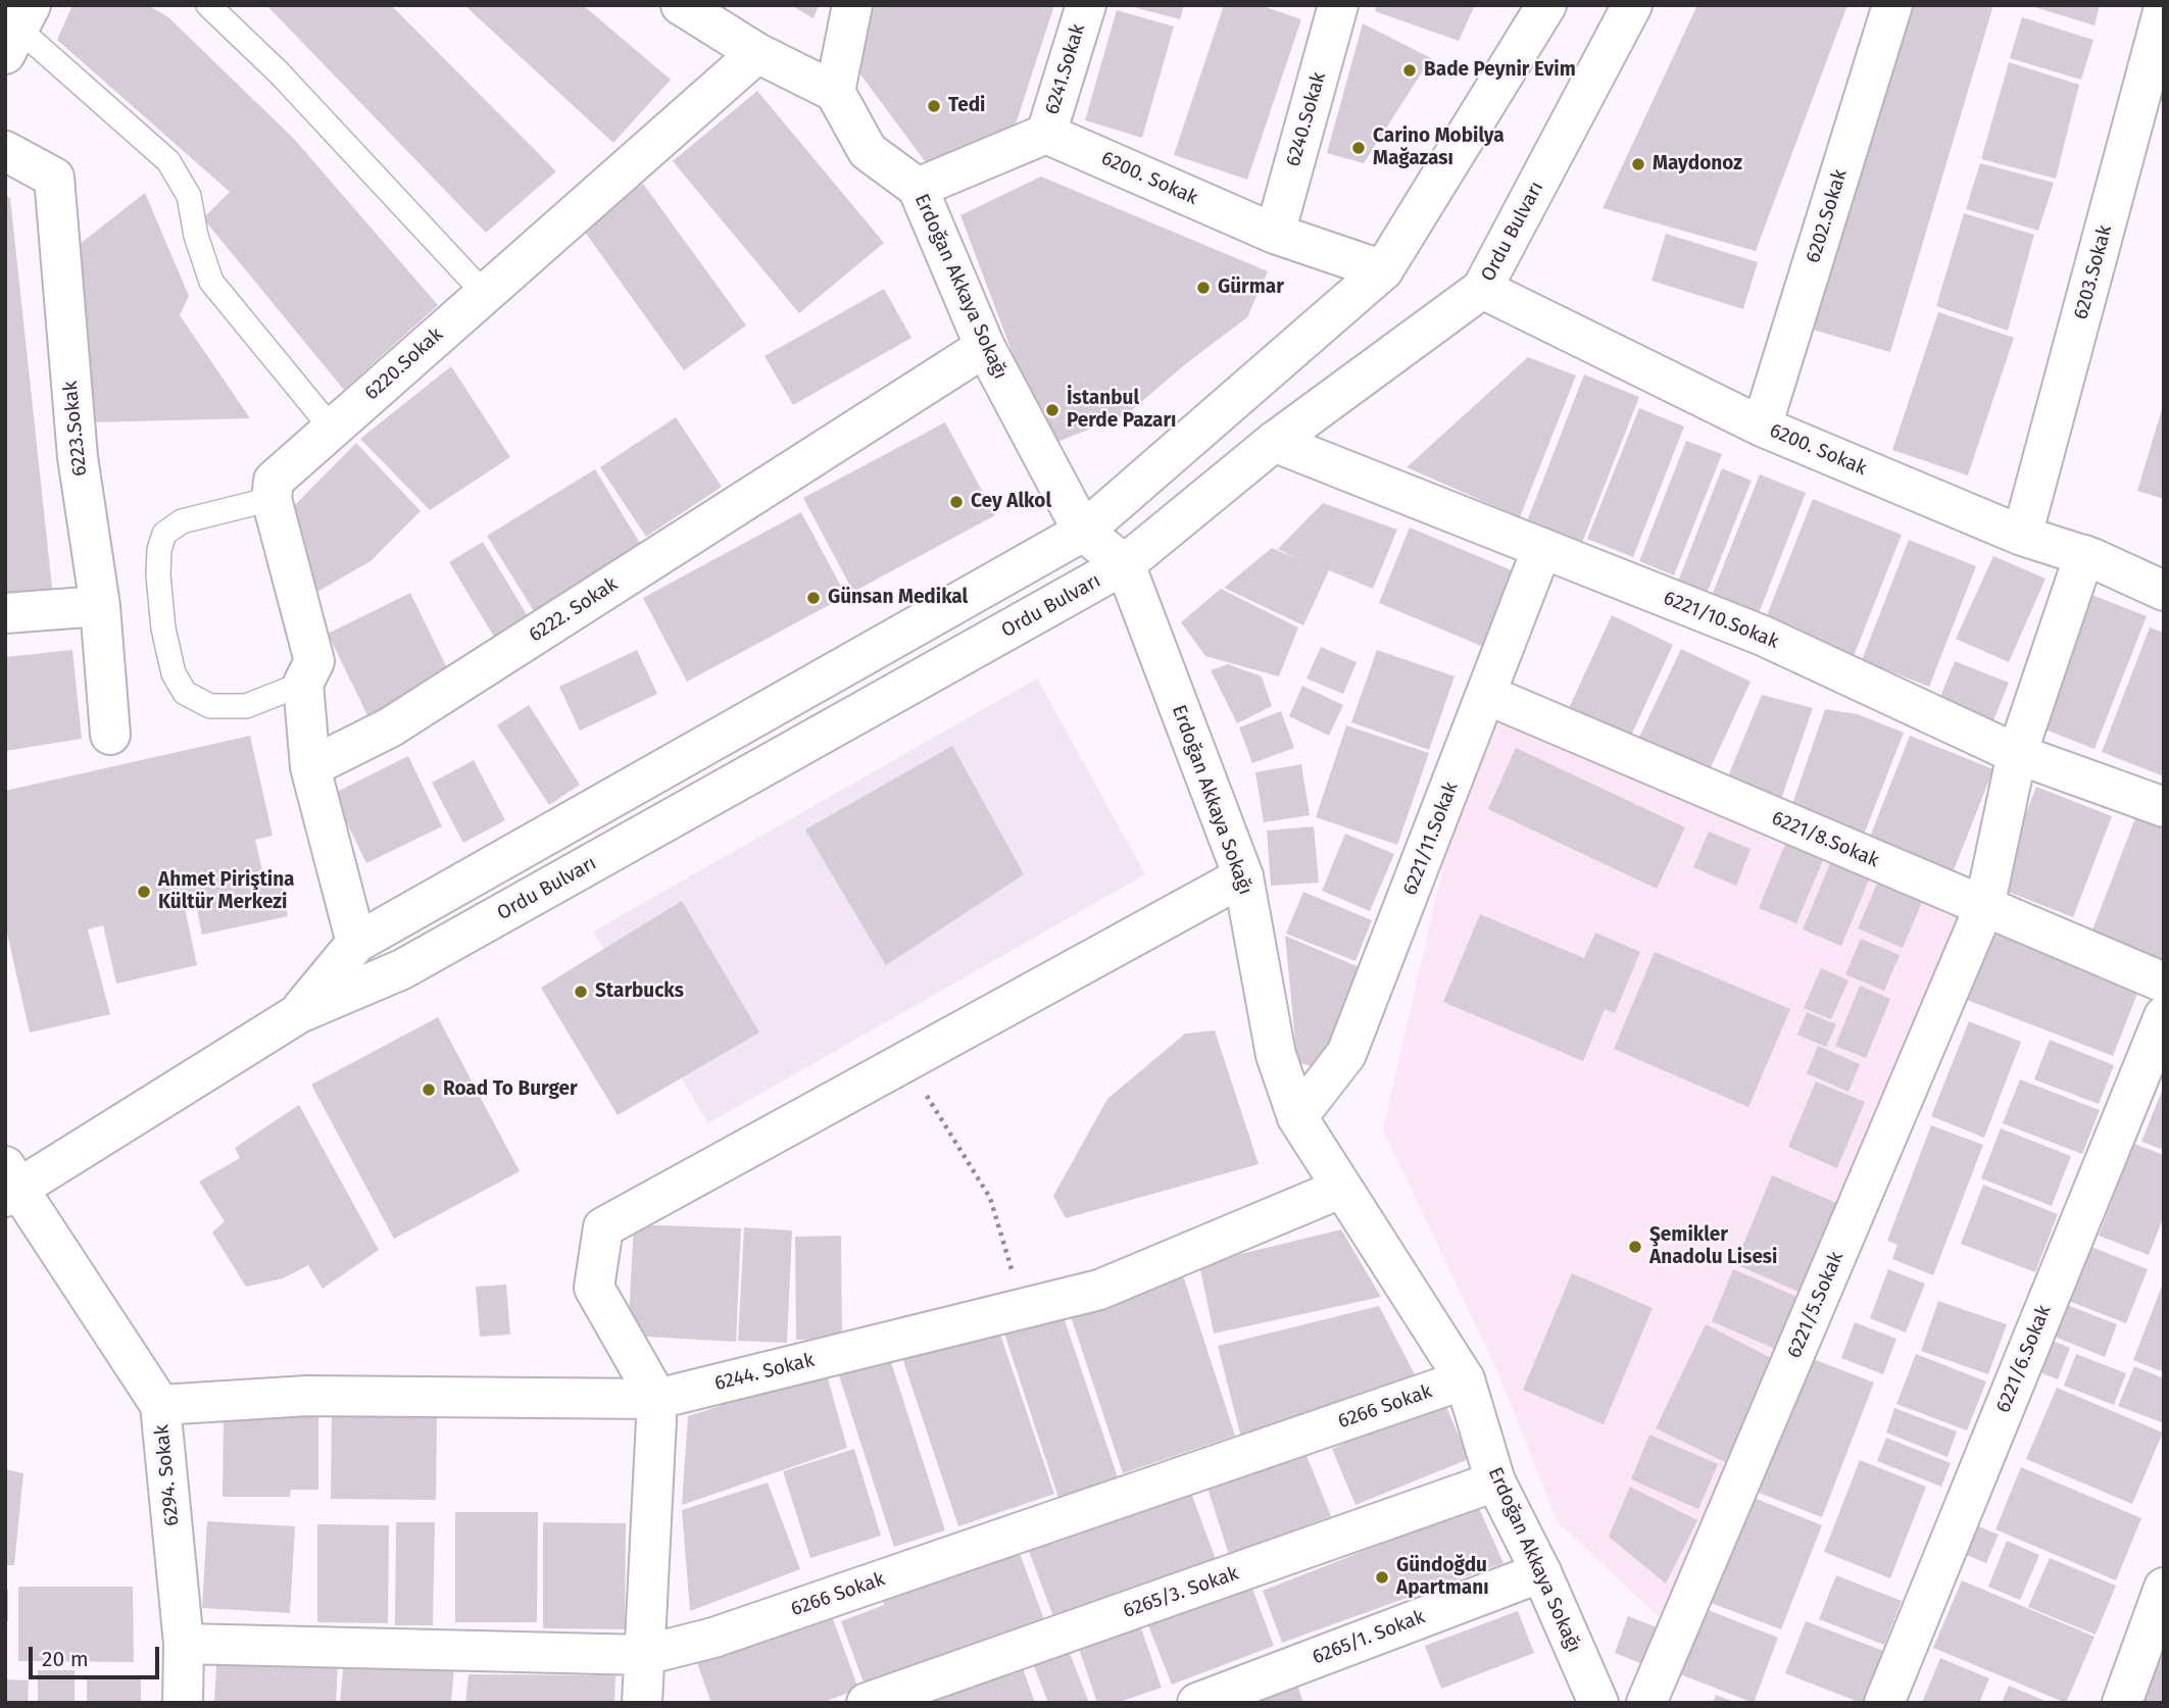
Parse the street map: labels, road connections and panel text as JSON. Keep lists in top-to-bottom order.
{
  "streets": {
    "street": [
      "6241.Sokak",
      "6240.Sokak",
      "6200. Sokak",
      "6202.Sokak",
      "Ordu Bulvarı",
      "6203.Sokak",
      "Erdoğan Akkaya Sokağı",
      "6220.Sokak",
      "6223.Sokak",
      "6222. Sokak",
      "6221/10.Sokak",
      "6221/11.Sokak",
      "6221/8.Sokak",
      "6221/5.Sokak",
      "6221/6.Sokak",
      "6244. Sokak",
      "6266 Sokak",
      "6294. Sokak",
      "6265/3. Sokak",
      "6265/1. Sokak"
    ]
  },
  "crossings": [
    ["6241.Sokak", "6200. Sokak"],
    ["6240.Sokak", "6200. Sokak"],
    ["6200. Sokak", "6202.Sokak"],
    ["6200. Sokak", "Ordu Bulvarı"],
    ["6200. Sokak", "6203.Sokak"],
    ["6200. Sokak", "6221/5.Sokak"],
    ["Ordu Bulvarı", "Erdoğan Akkaya Sokağı"],
    ["Ordu Bulvarı", "6221/10.Sokak"],
    ["Ordu Bulvarı", "6294. Sokak"],
    ["Erdoğan Akkaya Sokağı", "6222. Sokak"],
    ["Erdoğan Akkaya Sokağı", "6221/11.Sokak"],
    ["Erdoğan Akkaya Sokağı", "6244. Sokak"],
    ["Erdoğan Akkaya Sokağı", "6266 Sokak"],
    ["Erdoğan Akkaya Sokağı", "6265/3. Sokak"],
    ["Erdoğan Akkaya Sokağı", "6265/1. Sokak"],
    ["6221/10.Sokak", "6221/11.Sokak"],
    ["6221/10.Sokak", "6221/5.Sokak"],
    ["6221/11.Sokak", "6221/8.Sokak"],
    ["6221/8.Sokak", "6221/5.Sokak"],
    ["6244. Sokak", "6294. Sokak"],
    ["6266 Sokak", "6294. Sokak"]
  ],
  "places": [
    "Bade Peynir Evim",
    "Tedi",
    "Carino Mobilya Mağazası",
    "Maydonoz",
    "Gürmar",
    "İstanbul Perde Pazarı",
    "Cey Alkol",
    "Günsan Medikal",
    "Ahmet Piriştina Kültür Merkezi",
    "Starbucks",
    "Road To Burger",
    "Şemikler Anadolu Lisesi",
    "Gündoğdu Apartmanı"
  ],
  "scale_bar": "20 m"
}
